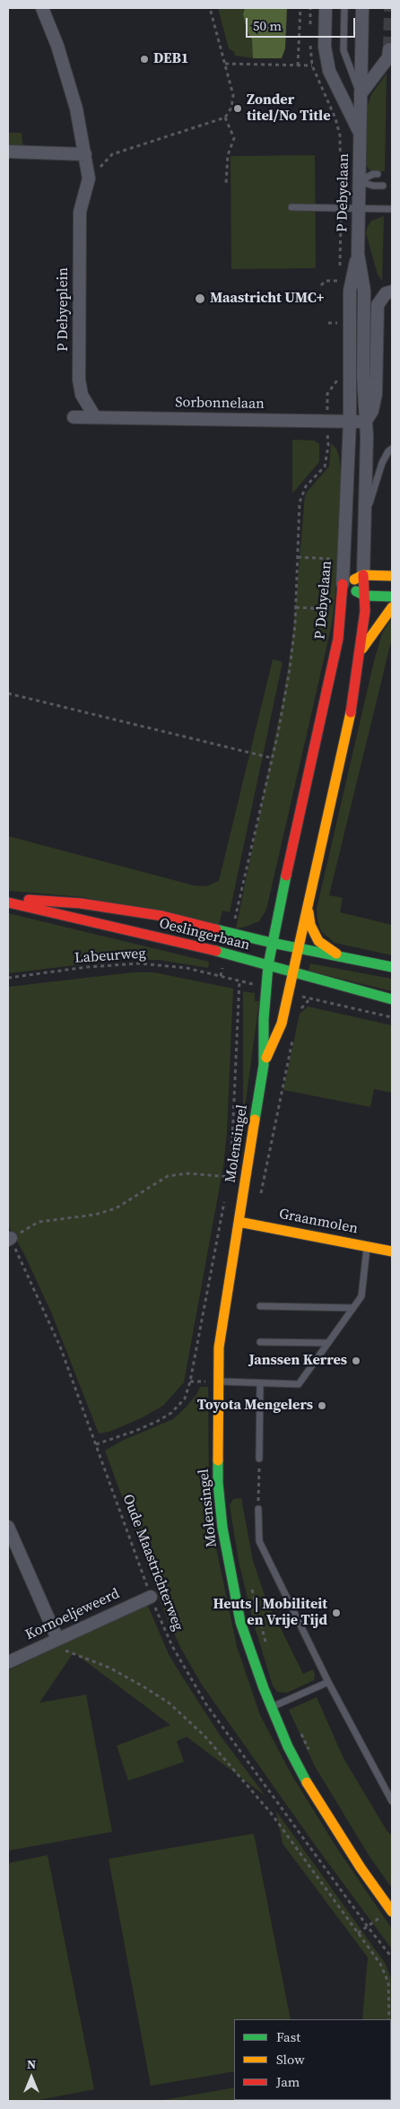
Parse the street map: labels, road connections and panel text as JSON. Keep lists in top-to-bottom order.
{
  "streets": {
    "street": [
      "P Debyelaan",
      "P Debyeplein",
      "Sorbonnelaan",
      "Oeslingerbaan",
      "Molensingel",
      "Graanmolen",
      "Kornoeljeweerd"
    ],
    "path": ["Labeurweg", "Oude Maastrichterweg"]
  },
  "crossings": [
    ["P Debyelaan", "Sorbonnelaan"],
    ["P Debyelaan", "Oeslingerbaan"],
    ["P Debyelaan", "Molensingel"],
    ["P Debyeplein", "Sorbonnelaan"],
    ["Oeslingerbaan", "Molensingel"],
    ["Molensingel", "Graanmolen"],
    ["Oude Maastrichterweg", "Kornoeljeweerd"]
  ],
  "places": [
    "DEB1",
    "Zonder titel/No Title",
    "Maastricht UMC+",
    "Janssen Kerres",
    "Toyota Mengelers",
    "Heuts | Mobiliteit en Vrije Tijd"
  ],
  "legend": ["Fast", "Slow", "Jam"],
  "scale_bar": "50 m",
  "north": "top"
}
